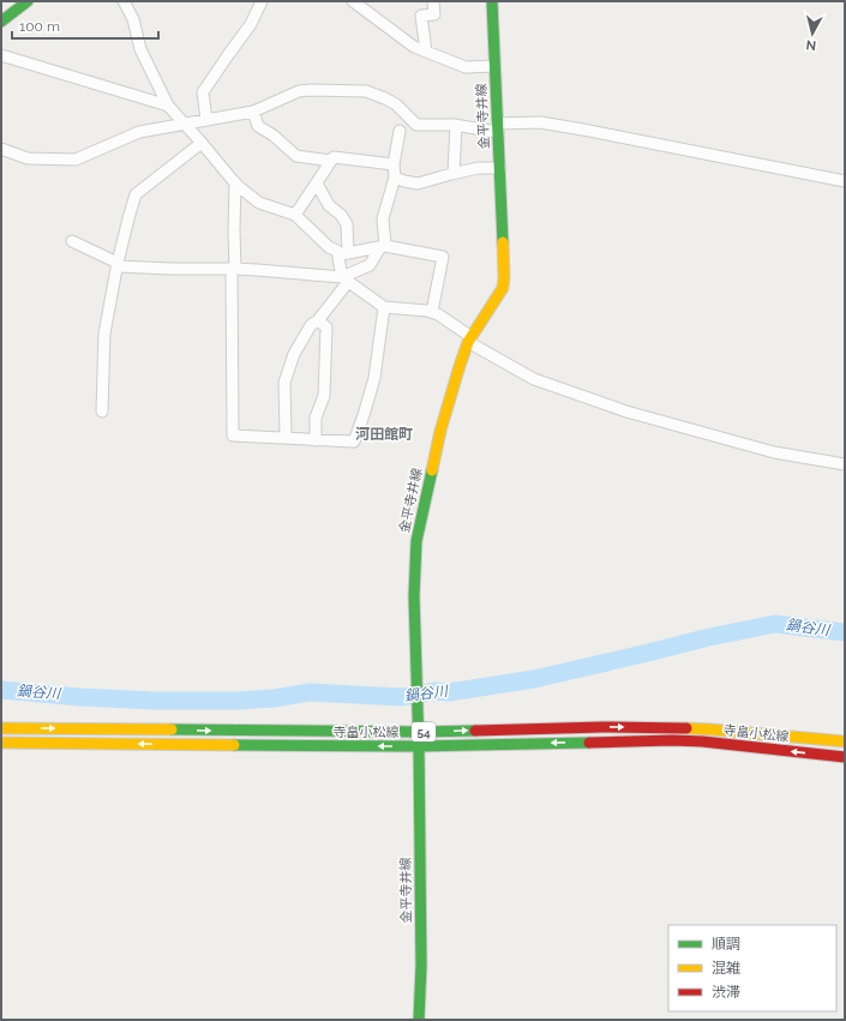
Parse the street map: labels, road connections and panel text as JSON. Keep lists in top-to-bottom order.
{
  "streets": {
    "main road": ["金平寺井線", "寺畠小松線", "54"]
  },
  "crossings": [
    ["金平寺井線", "寺畠小松線"]
  ],
  "districts": ["河田館町"],
  "water": ["鍋谷川"],
  "legend": ["順調", "混雑", "渋滞"],
  "scale_bar": "100 m",
  "north": "bottom"
}
